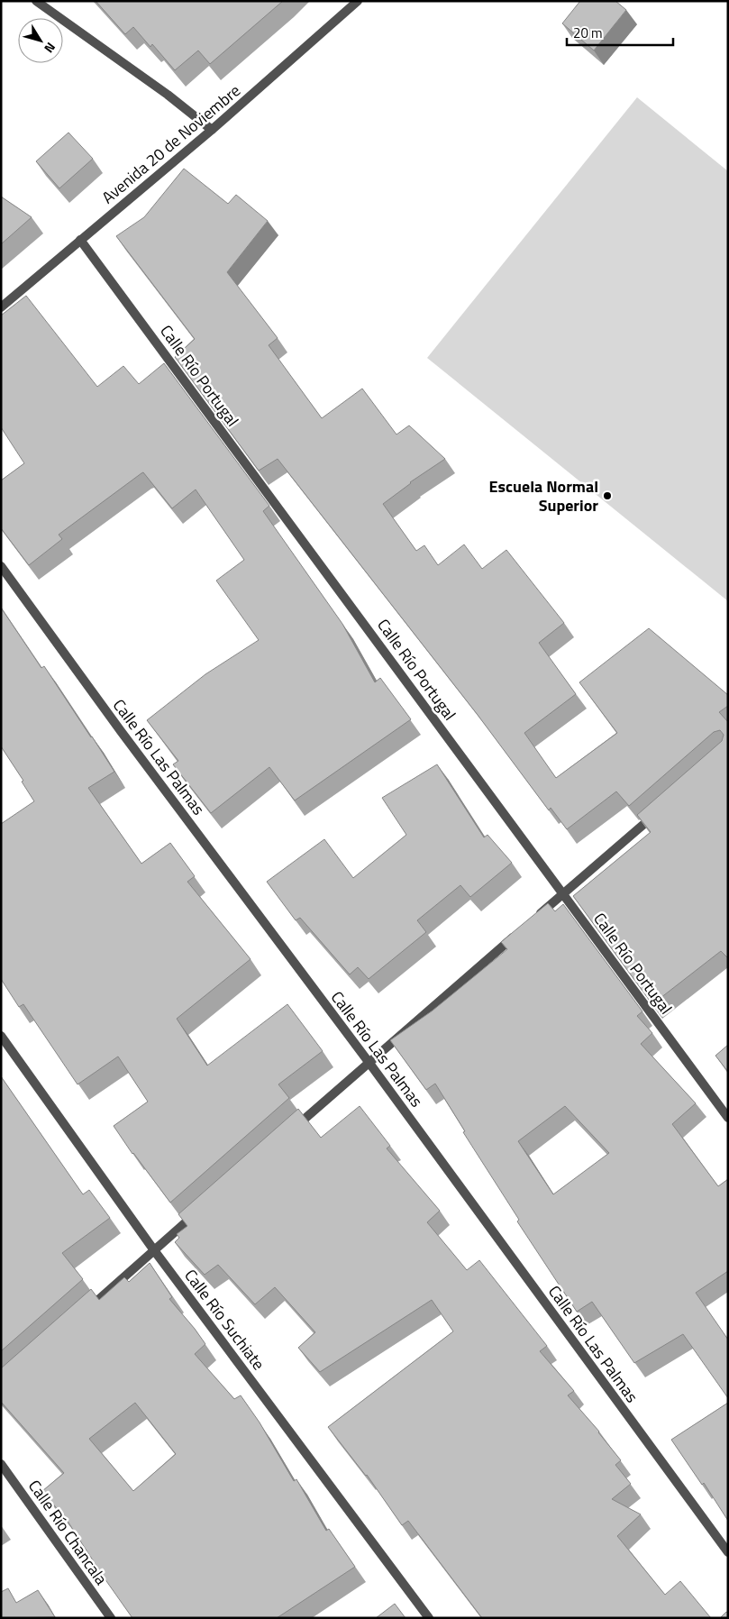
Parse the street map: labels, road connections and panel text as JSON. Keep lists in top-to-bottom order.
{
  "streets": {
    "street": [
      "Avenida 20 de Noviembre",
      "Calle Río Portugal",
      "Calle Río Las Palmas",
      "Calle Río Suchiate",
      "Calle Río Chancala"
    ]
  },
  "crossings": [
    ["Avenida 20 de Noviembre", "Calle Río Portugal"]
  ],
  "places": ["Escuela Normal Superior"],
  "scale_bar": "20 m",
  "north": "bottom right"
}
